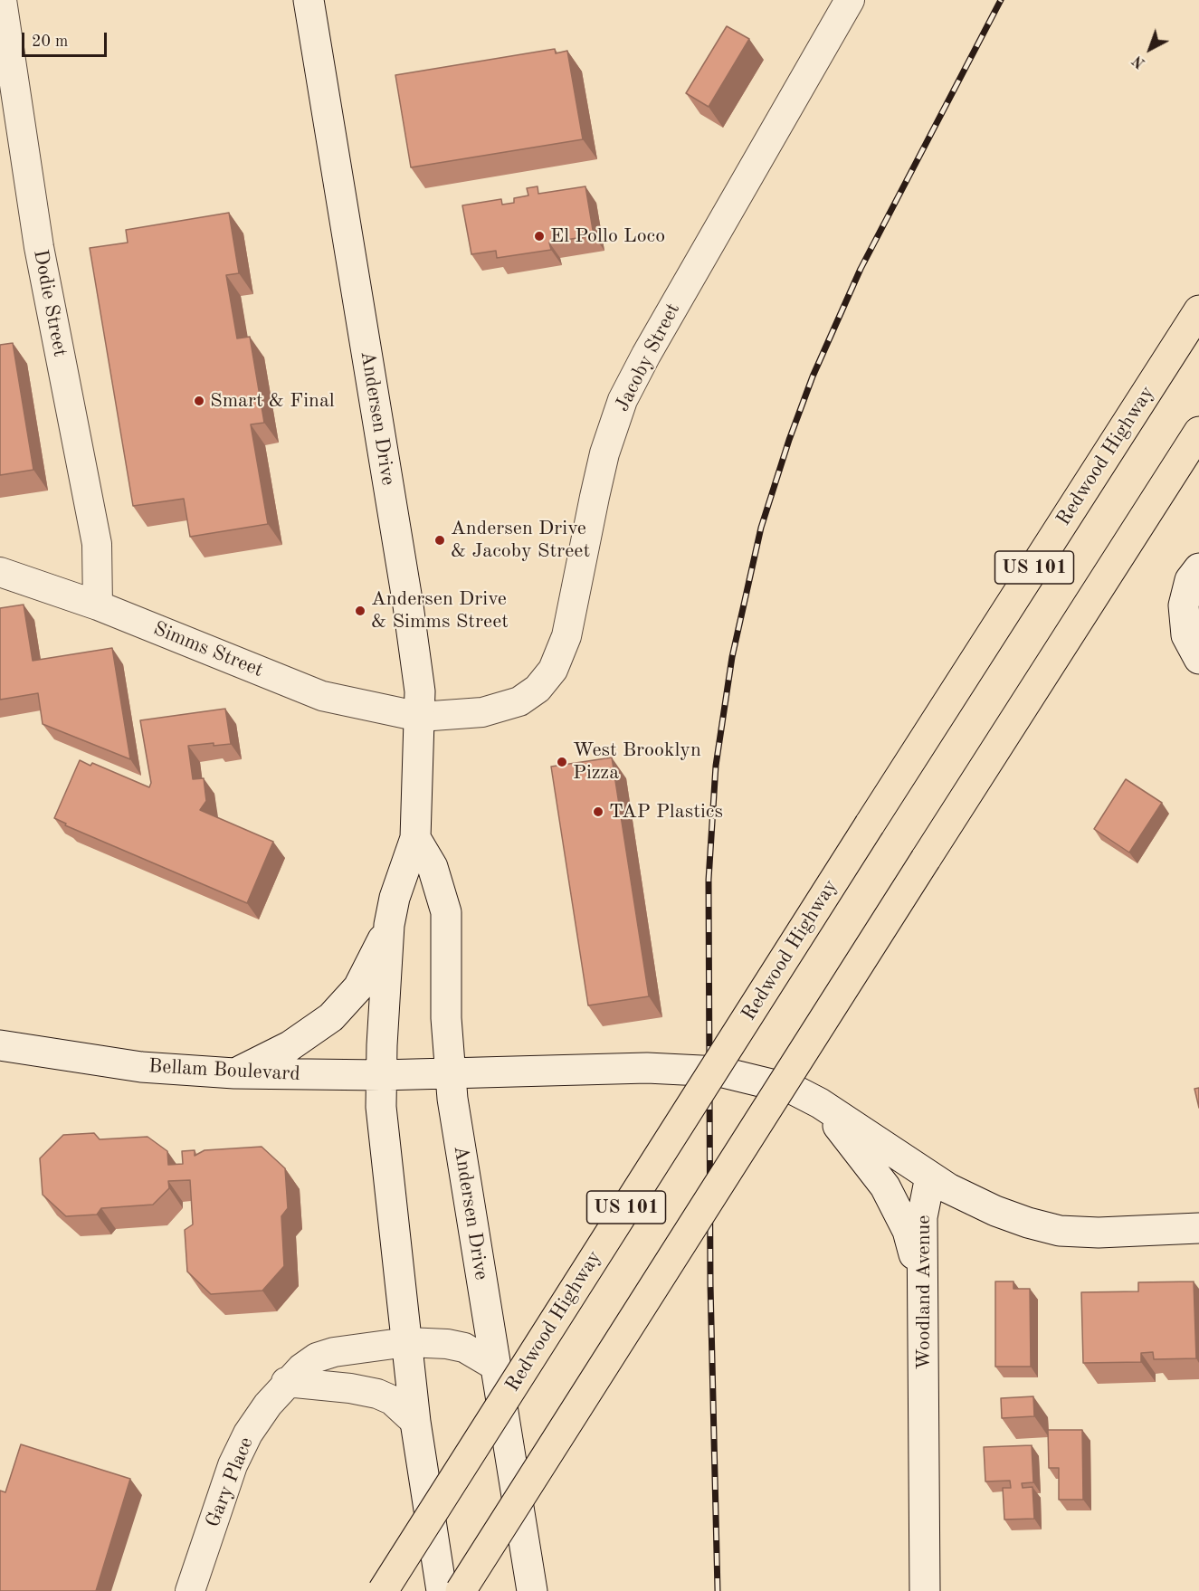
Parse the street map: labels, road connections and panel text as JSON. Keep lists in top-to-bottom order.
{
  "streets": {
    "highway": ["Redwood Highway", "US 101"],
    "main road": ["Andersen Drive", "Bellam Boulevard", "Woodland Avenue"],
    "street": [
      "Dodie Street",
      "Jacoby Street",
      "Simms Street",
      "Gary Place"
    ]
  },
  "crossings": [
    ["Dodie Street", "Simms Street"],
    ["Jacoby Street", "Andersen Drive"],
    ["Jacoby Street", "Simms Street"],
    ["Andersen Drive", "Simms Street"],
    ["Andersen Drive", "Bellam Boulevard"],
    ["Andersen Drive", "Gary Place"]
  ],
  "places": [
    "El Pollo Loco",
    "Smart & Final",
    "Andersen Drive & Jacoby Street",
    "Andersen Drive & Simms Street",
    "West Brooklyn Pizza",
    "TAP Plastics"
  ],
  "scale_bar": "20 m",
  "north": "bottom left"
}
